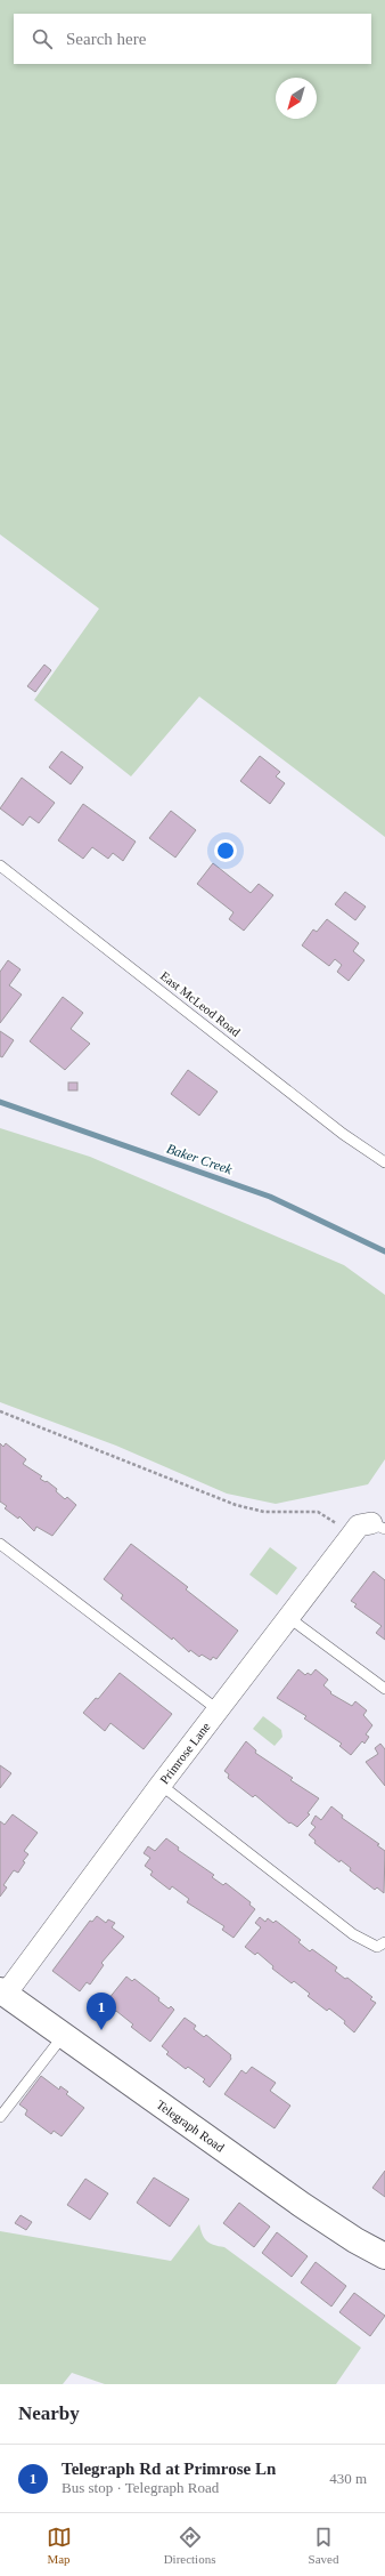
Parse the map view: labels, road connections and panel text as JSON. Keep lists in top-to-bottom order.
{
  "streets": {
    "street": ["Primrose Lane", "Telegraph Road"],
    "lane": ["East McLeod Road"]
  },
  "crossings": [
    ["Primrose Lane", "Telegraph Road"]
  ],
  "water": ["Baker Creek"],
  "north": "bottom left",
  "page": {
    "search": "Search here",
    "pins": "1",
    "heading": "Nearby",
    "list": [
      {
        "mark": "1",
        "name": "Telegraph Rd at Primrose Ln",
        "note": "Bus stop · Telegraph Road",
        "value": "430 m"
      }
    ],
    "nav": ["Map", "Directions", "Saved"]
  }
}
